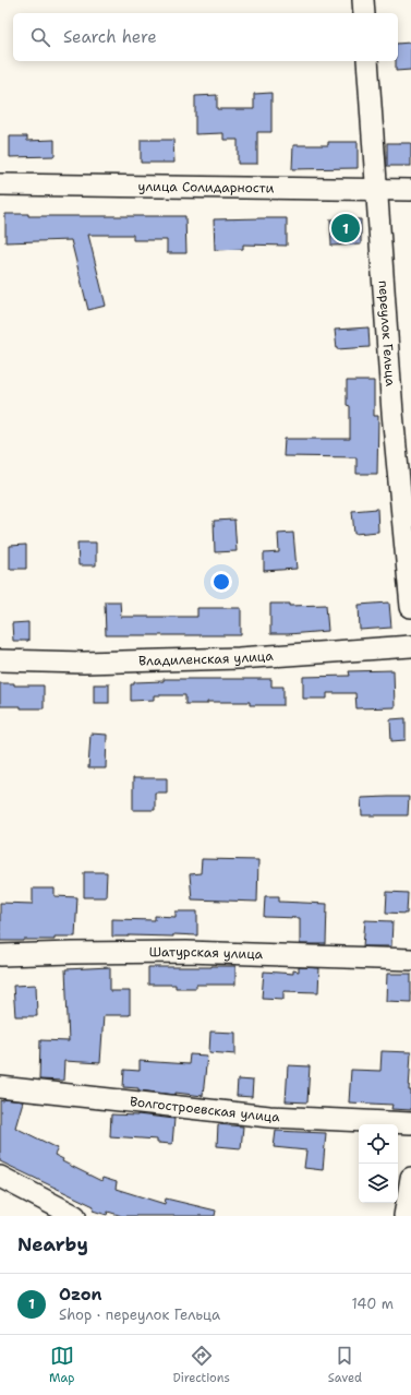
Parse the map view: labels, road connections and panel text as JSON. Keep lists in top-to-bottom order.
{
  "streets": {
    "street": [
      "улица Солидарности",
      "переулок Гельца",
      "Владиленская улица",
      "Шатурская улица",
      "Волгостроевская улица"
    ]
  },
  "crossings": [
    ["улица Солидарности", "переулок Гельца"]
  ],
  "page": {
    "search": "Search here",
    "pins": "1",
    "heading": "Nearby",
    "list": [
      {
        "mark": "1",
        "name": "Ozon",
        "note": "Shop · переулок Гельца",
        "value": "140 m"
      }
    ],
    "nav": ["Map", "Directions", "Saved"]
  }
}
